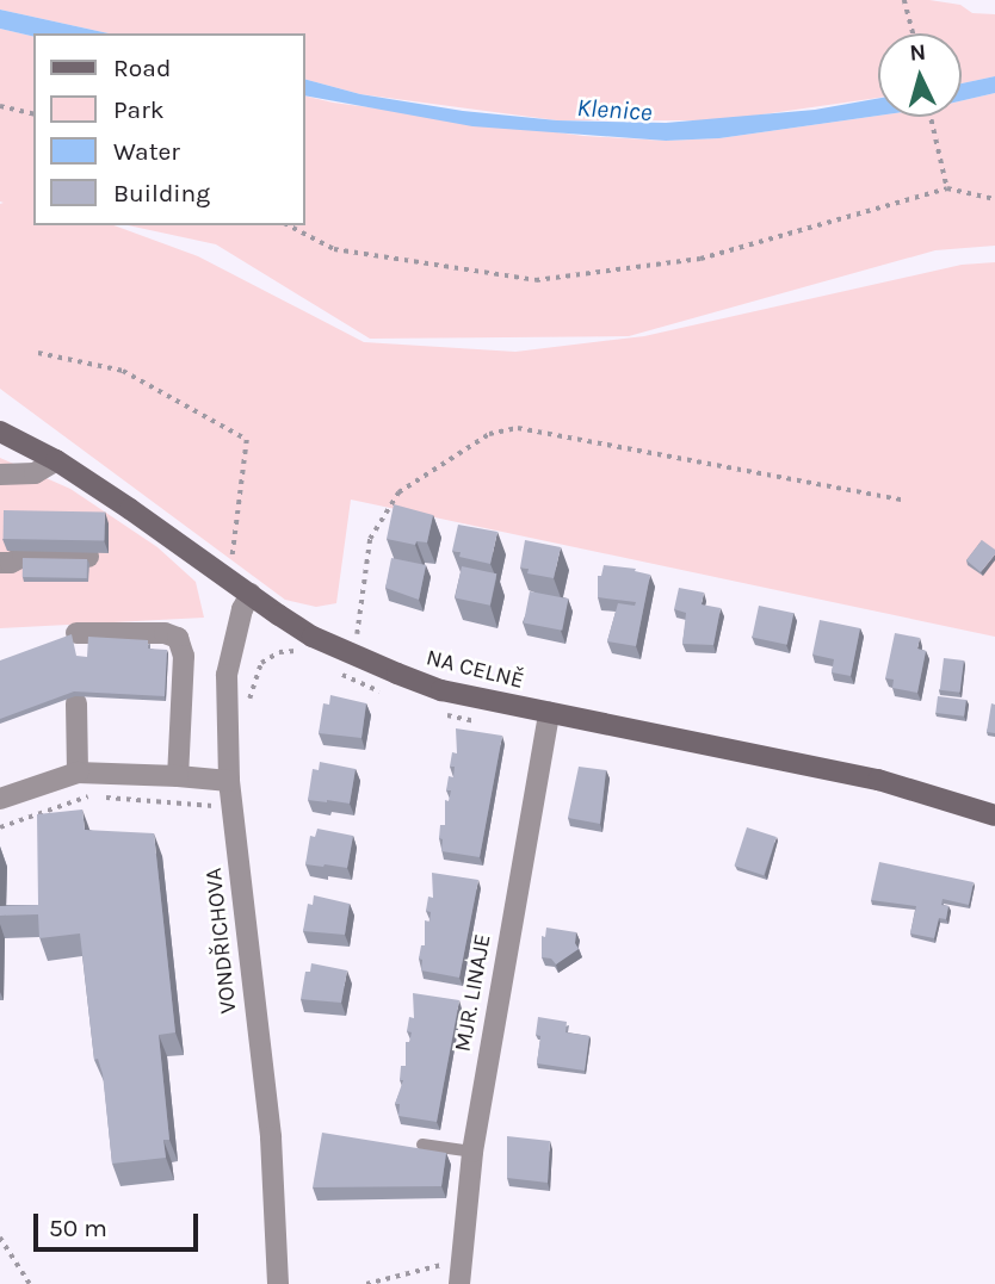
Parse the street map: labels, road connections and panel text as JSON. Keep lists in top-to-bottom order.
{
  "streets": {
    "street": ["NA CELNĚ", "VONDŘICHOVA", "MJR. LINAJE"]
  },
  "crossings": [
    ["NA CELNĚ", "VONDŘICHOVA"],
    ["NA CELNĚ", "MJR. LINAJE"]
  ],
  "water": ["Klenice"],
  "legend": [
    "Road",
    "Park",
    "Water",
    "Building"
  ],
  "scale_bar": "50 m",
  "north": "top"
}
